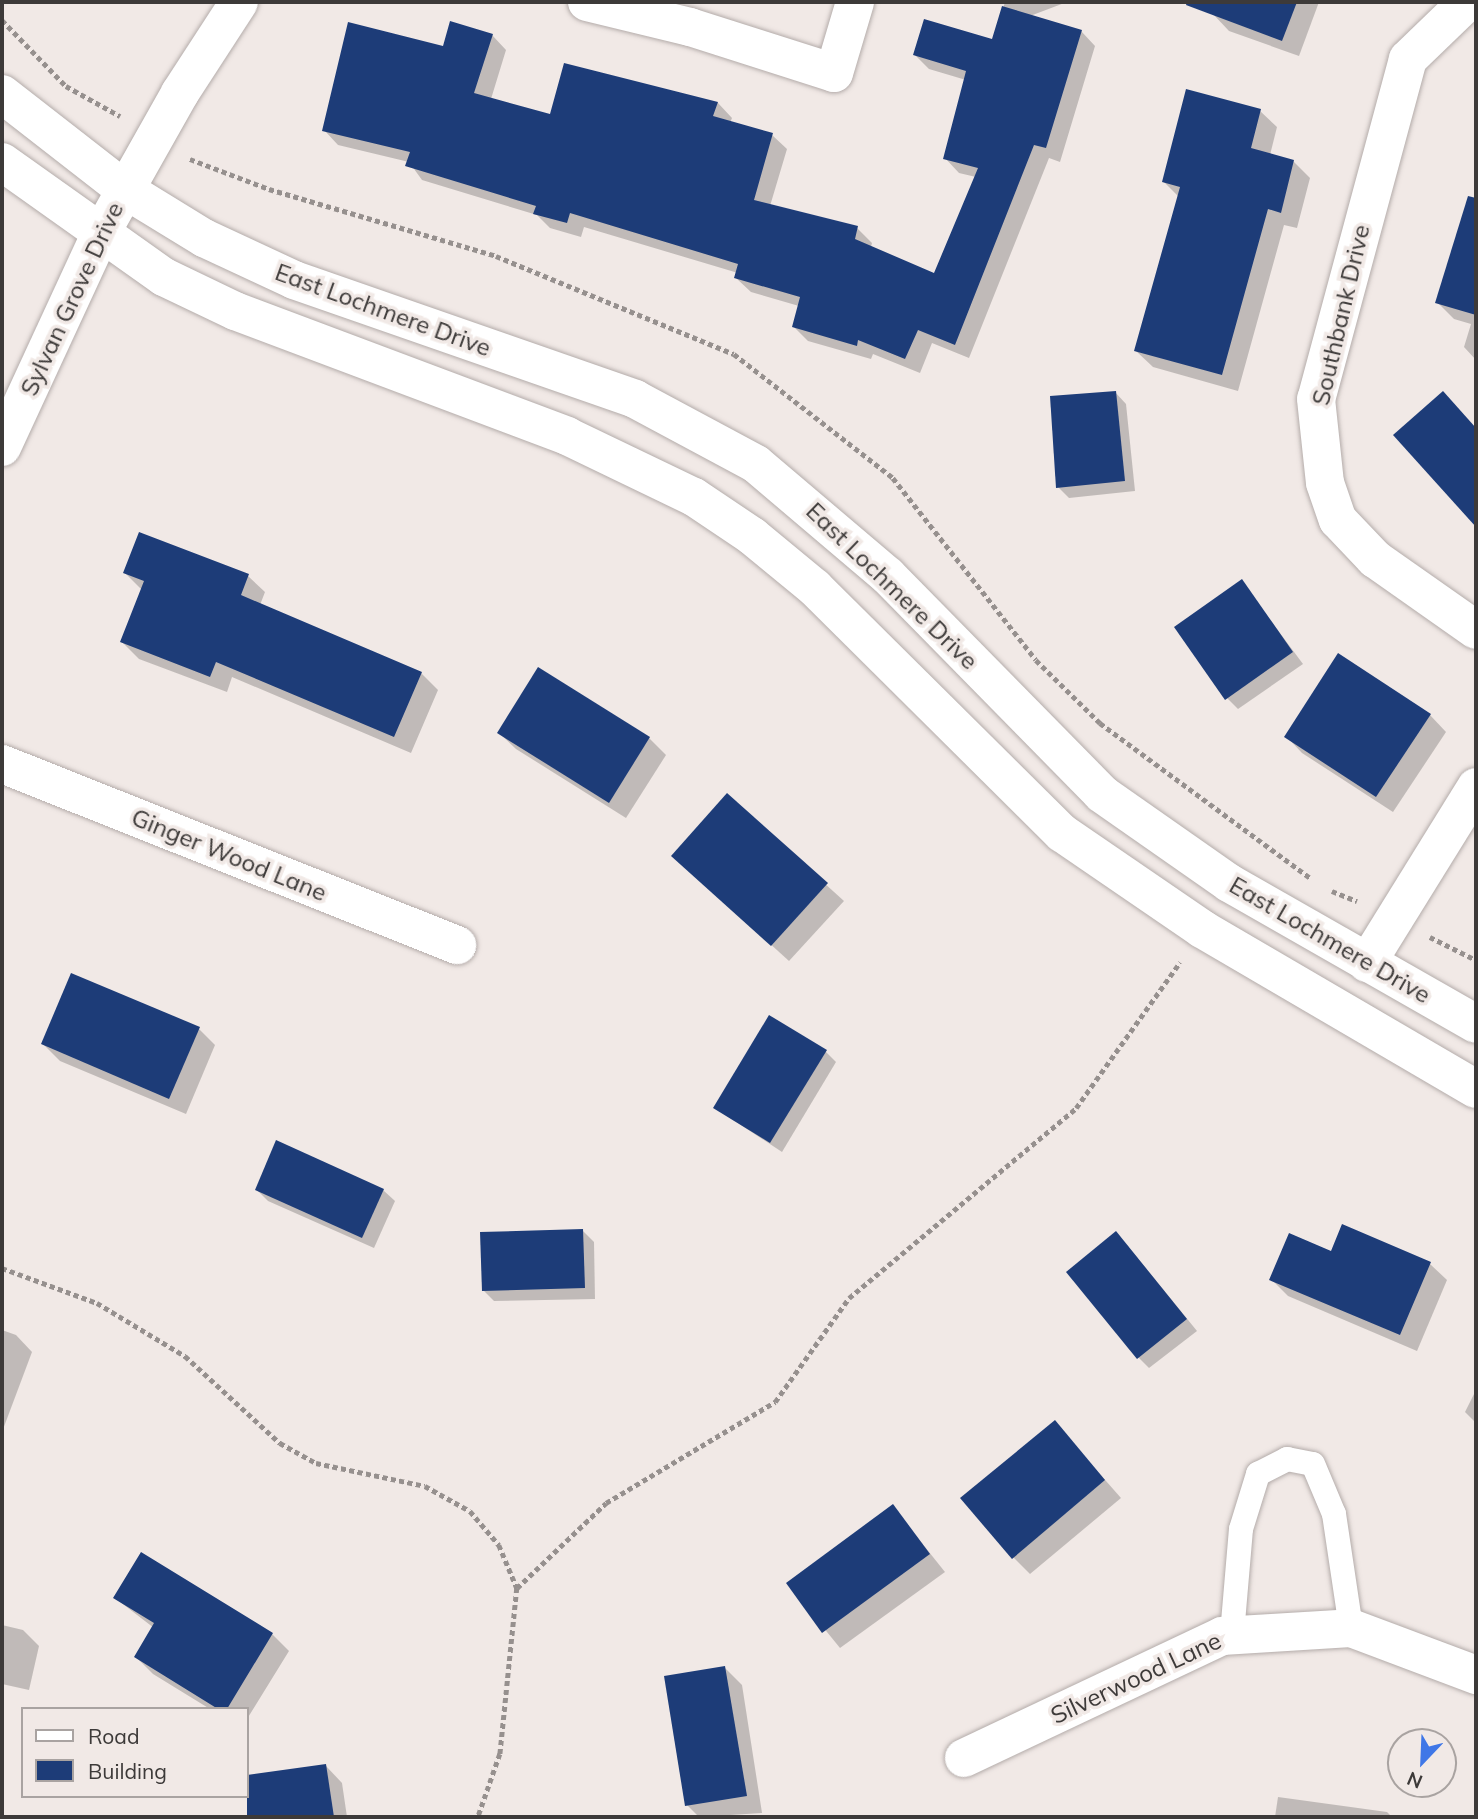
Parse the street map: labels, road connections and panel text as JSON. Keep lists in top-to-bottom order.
{
  "streets": {
    "street": [
      "Sylvan Grove Drive",
      "East Lochmere Drive",
      "Southbank Drive",
      "Ginger Wood Lane",
      "Silverwood Lane"
    ]
  },
  "crossings": [
    ["Sylvan Grove Drive", "East Lochmere Drive"]
  ],
  "legend": ["Road", "Building"],
  "north": "bottom left"
}
